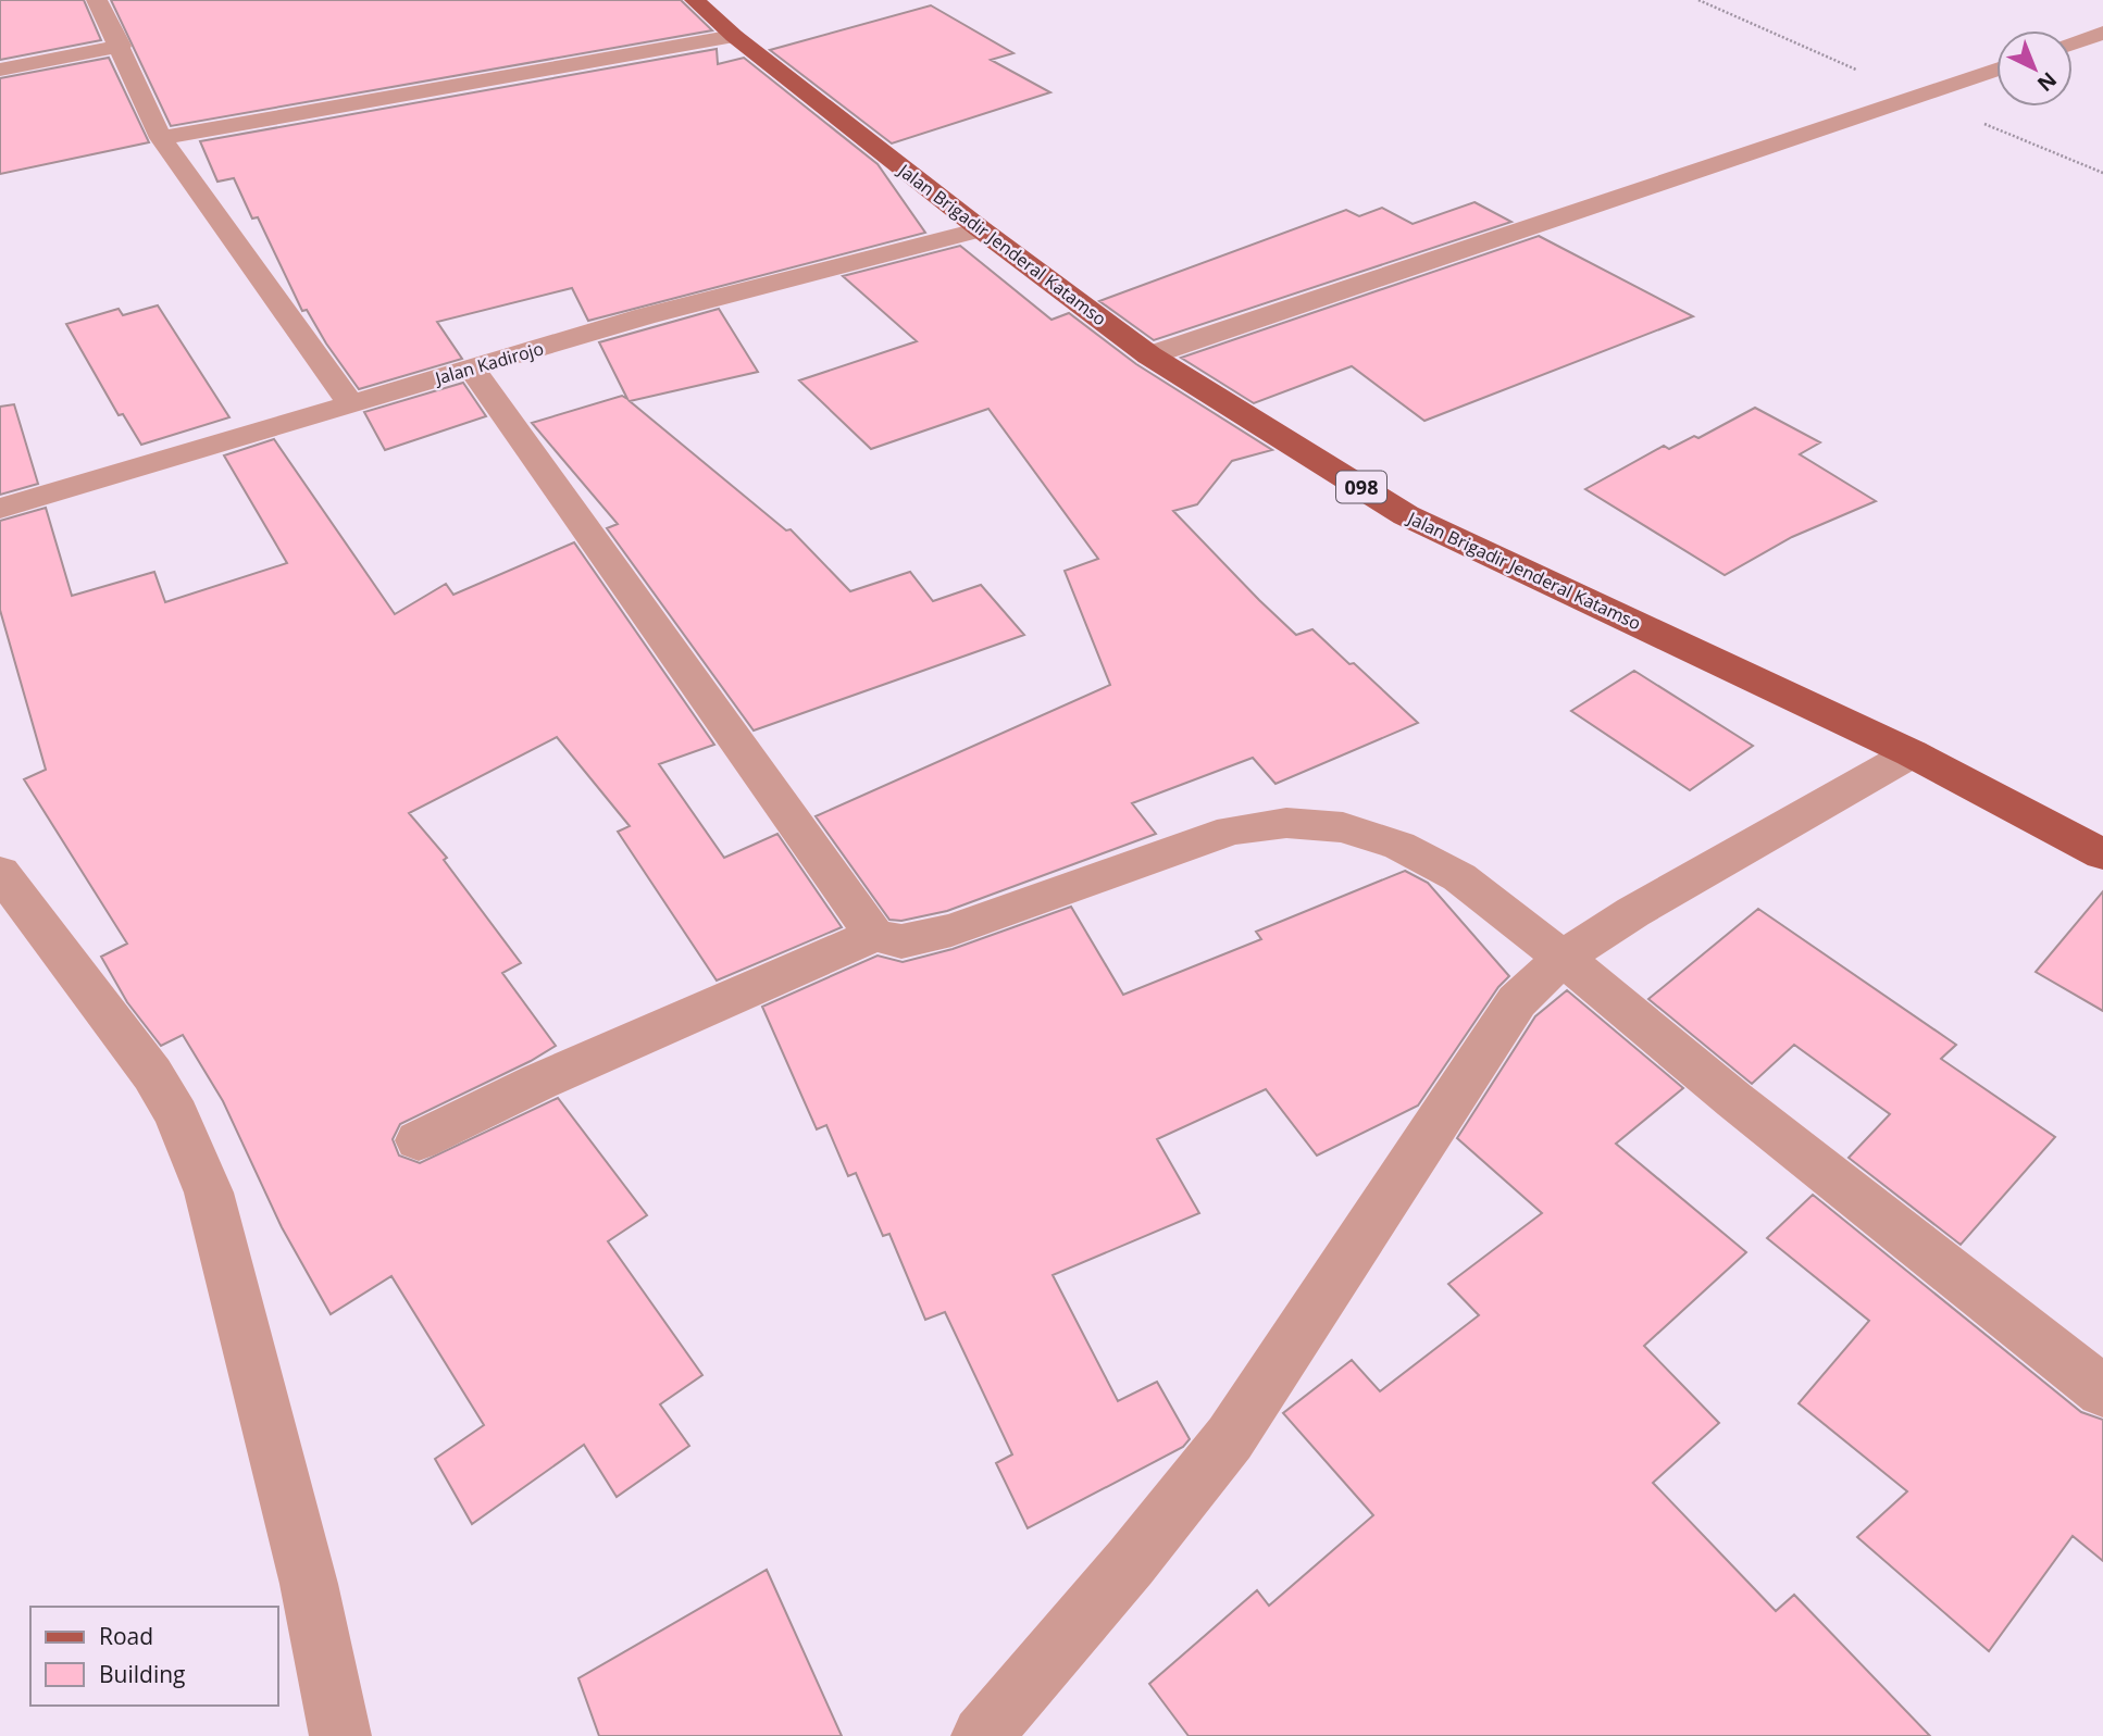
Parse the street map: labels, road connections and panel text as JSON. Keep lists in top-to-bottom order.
{
  "streets": {
    "main road": ["Jalan Brigadir Jenderal Katamso", "098"],
    "street": ["Jalan Kadirojo"]
  },
  "crossings": [
    ["Jalan Brigadir Jenderal Katamso", "Jalan Kadirojo"]
  ],
  "legend": ["Road", "Building"],
  "north": "bottom right"
}
